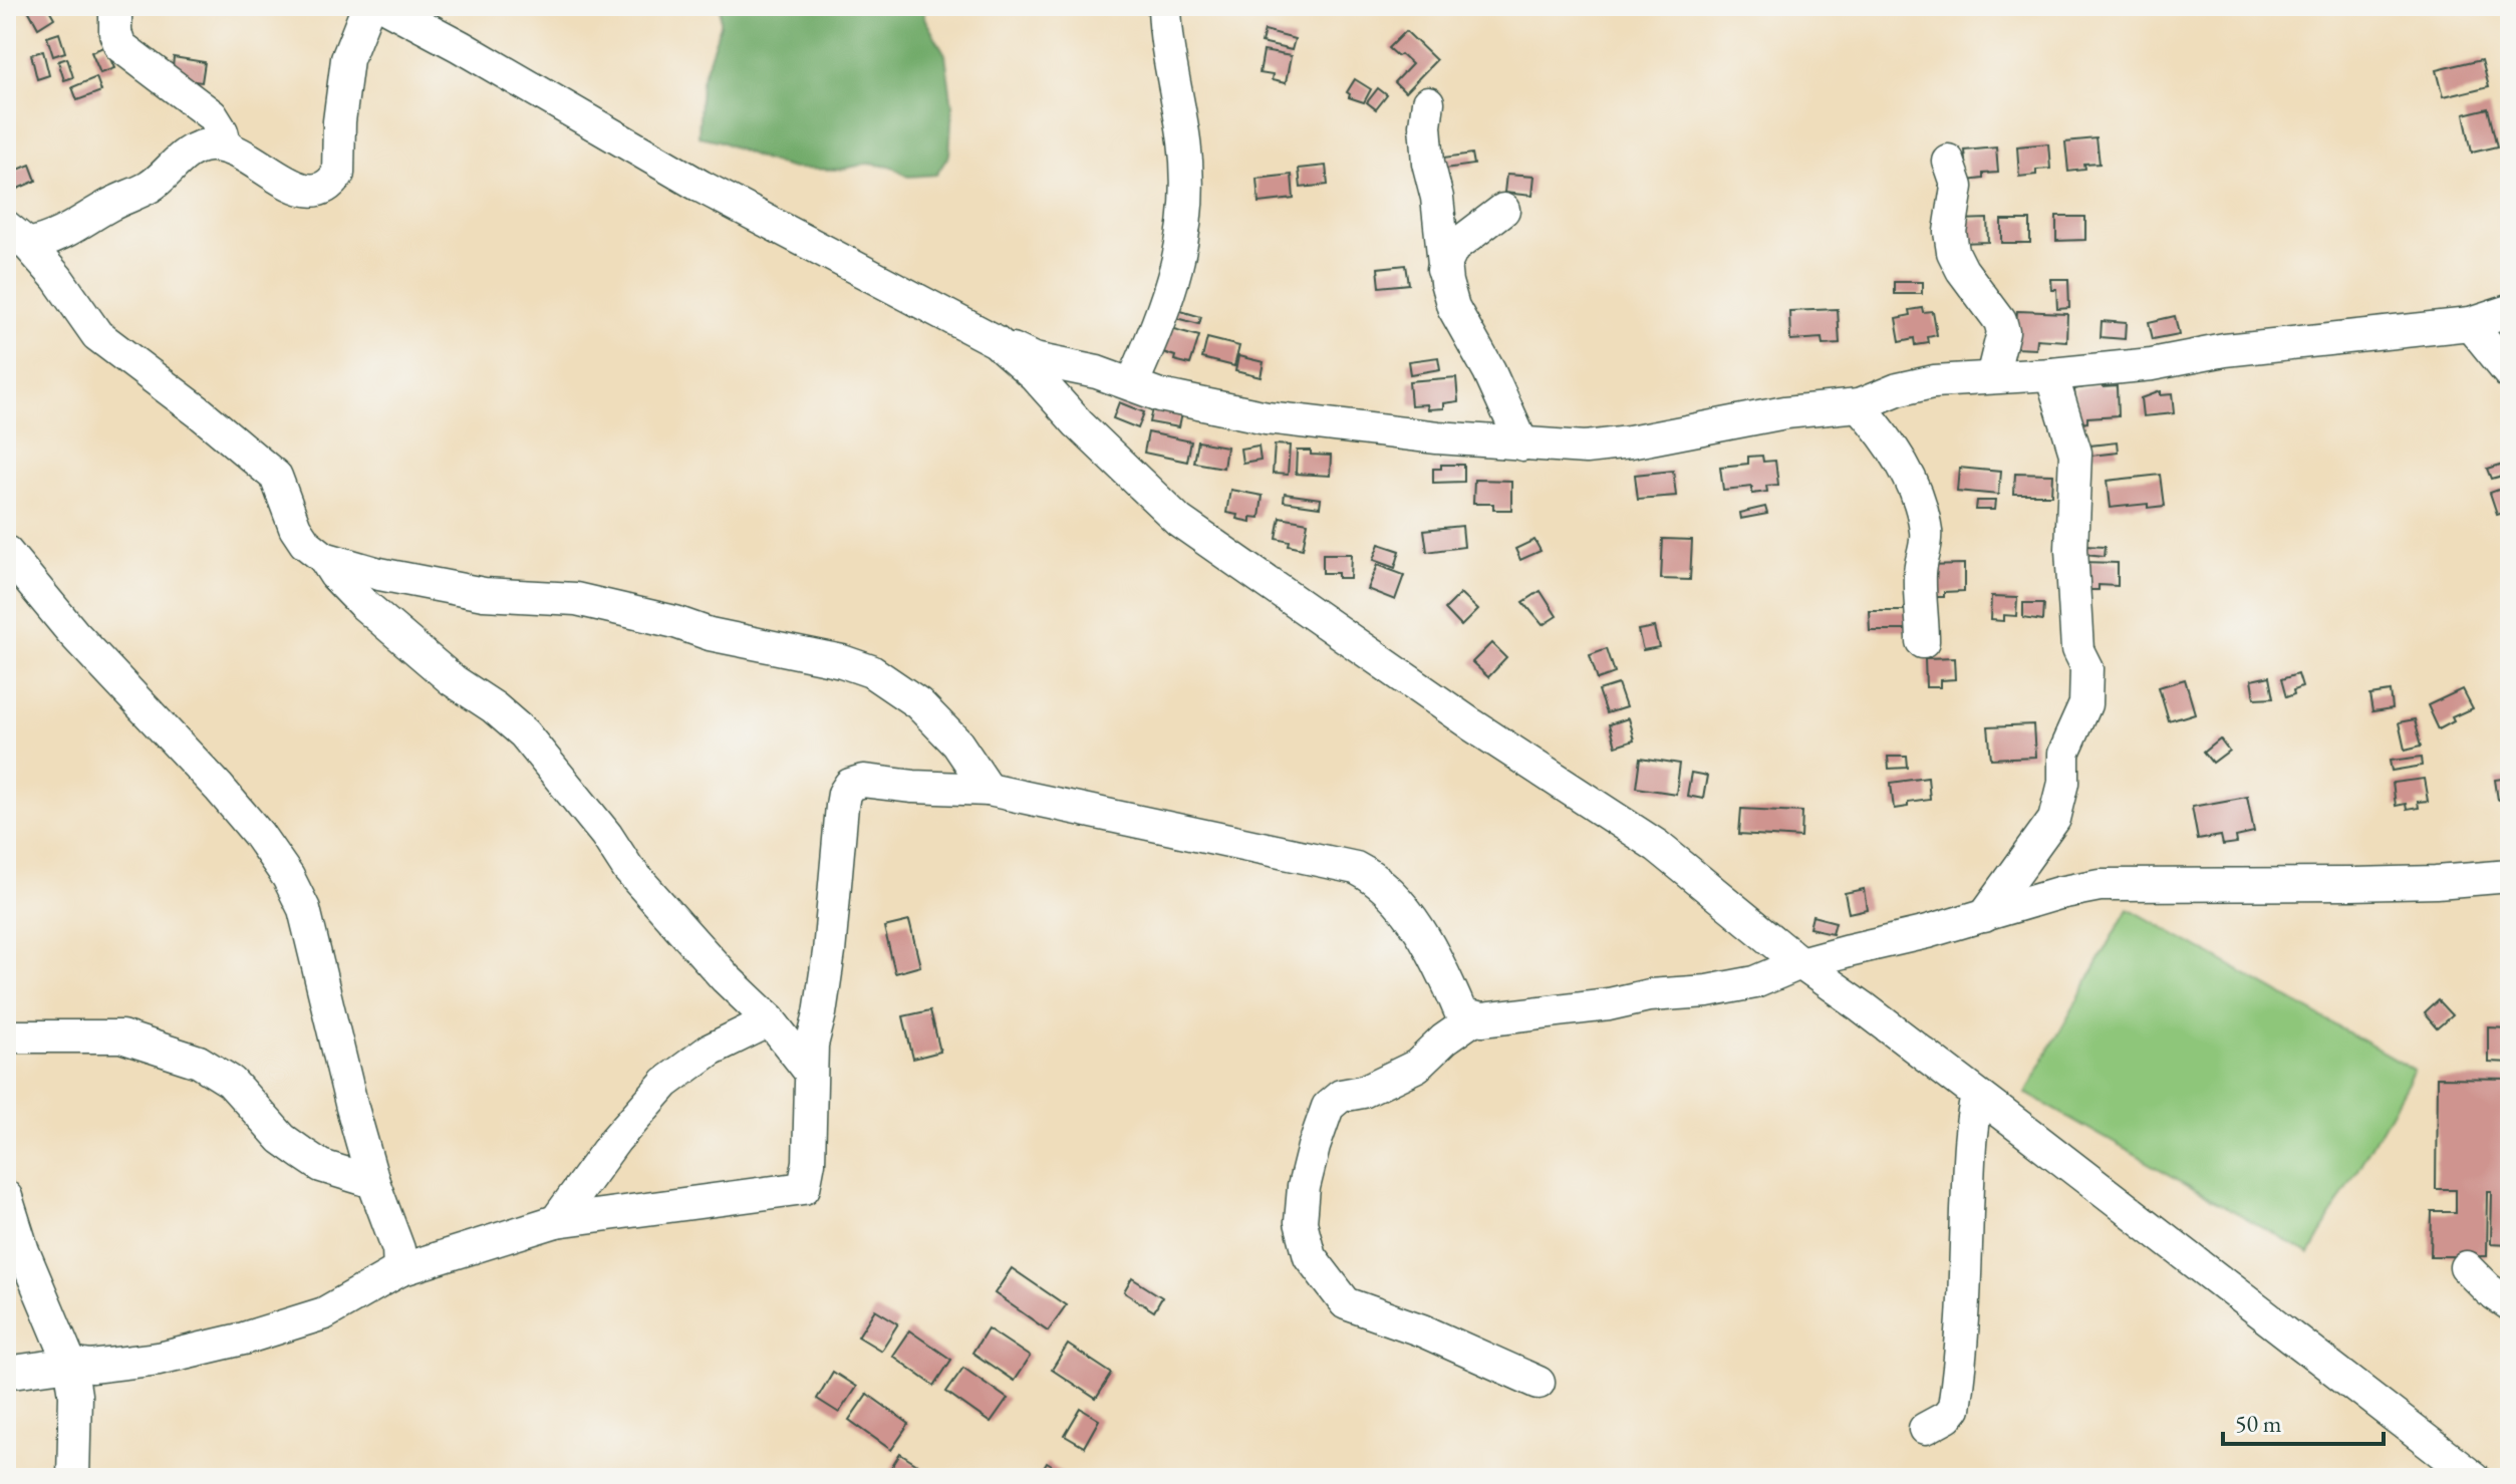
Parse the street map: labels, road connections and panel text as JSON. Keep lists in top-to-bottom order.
{
  "scale_bar": "50 m"
}
